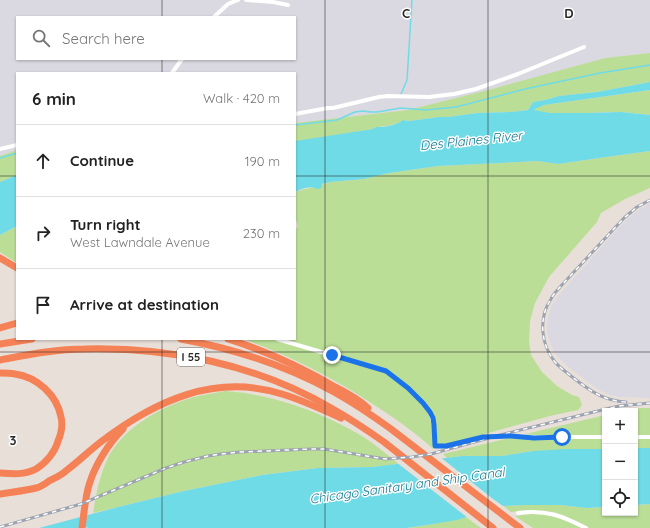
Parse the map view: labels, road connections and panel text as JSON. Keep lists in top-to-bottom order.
{
  "streets": {
    "highway": ["I 55"]
  },
  "water": ["Des Plaines River", "Chicago Sanitary and Ship Canal"],
  "page": {
    "search": "Search here",
    "heading": ["6 min", "Walk · 420 m"],
    "list": [
      ["Continue", "190 m"],
      ["Turn right", "West Lawndale Avenue", "230 m"],
      "Arrive at destination"
    ],
    "map_buttons": ["+", "−"]
  },
  "grid": {
    "columns": ["C", "D"],
    "rows": ["3"]
  }
}
